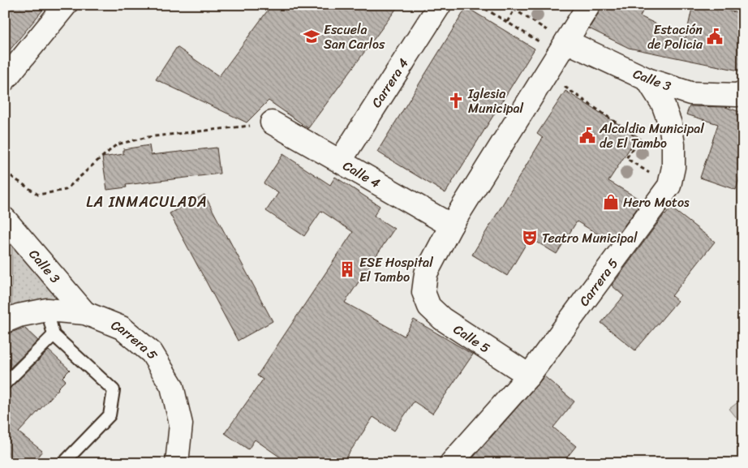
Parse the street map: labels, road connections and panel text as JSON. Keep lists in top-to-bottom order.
{
  "streets": {
    "main road": [
      "Calle 3",
      "Carrera 4",
      "Calle 4",
      "Carrera 5",
      "Calle 5"
    ]
  },
  "crossings": [
    ["Calle 3", "Carrera 5"],
    ["Carrera 4", "Calle 4"],
    ["Calle 4", "Calle 5"],
    ["Carrera 5", "Calle 5"]
  ],
  "districts": ["LA INMACULADA"],
  "places": {
    "school or university": ["Escuela San Carlos"],
    "public building": ["Estación de Policia", "Alcaldia Municipal de El Tambo"],
    "church": ["Iglesia Municipal"],
    "shop": ["Hero Motos"],
    "theatre": ["Teatro Municipal"],
    "building": ["ESE Hospital El Tambo"]
  }
}
